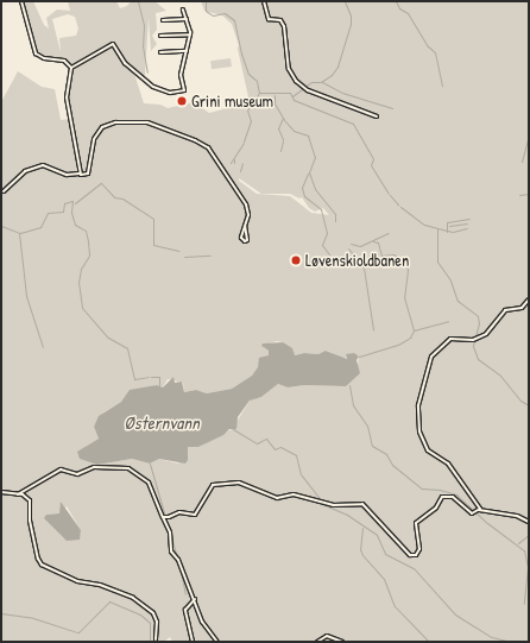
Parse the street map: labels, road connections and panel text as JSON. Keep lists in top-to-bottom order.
{
  "water": ["Østernvann"],
  "places": ["Grini museum", "Løvenskioldbanen"]
}
